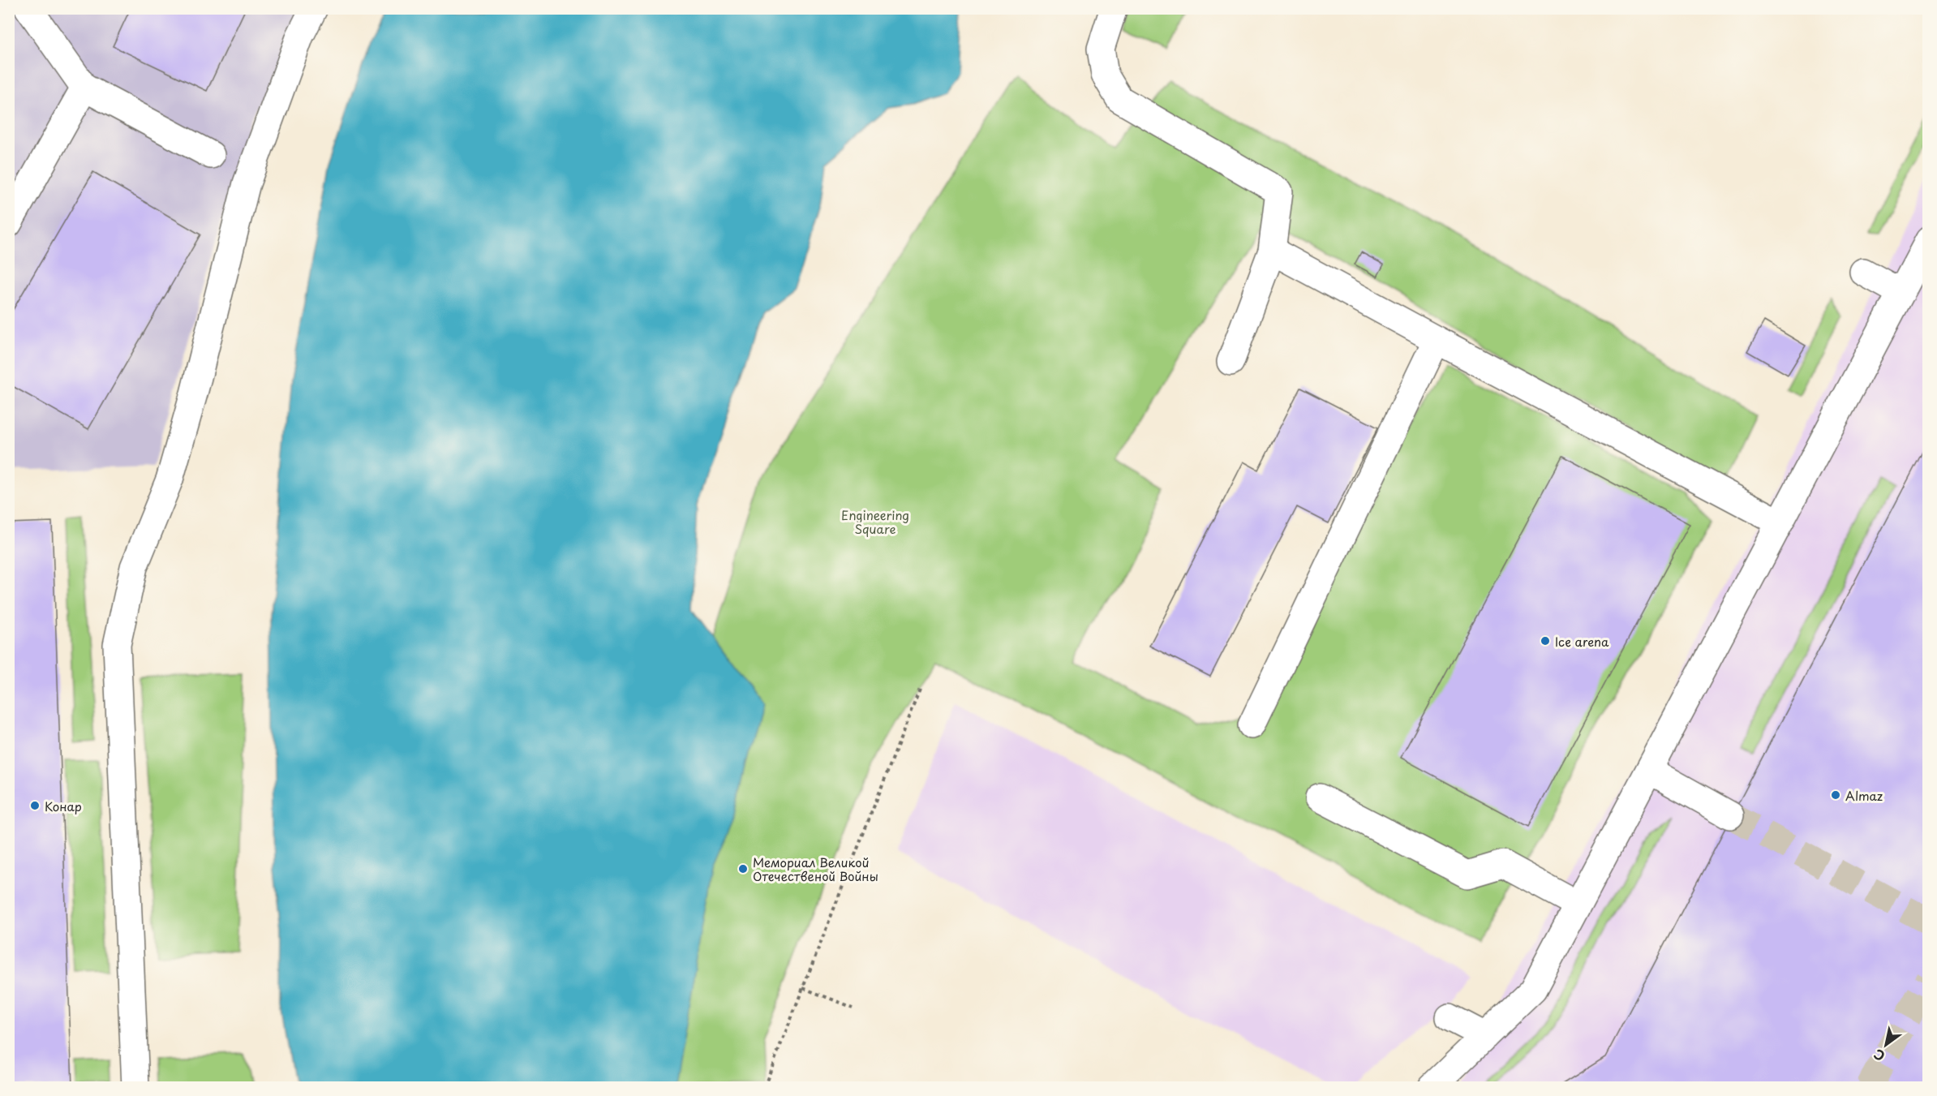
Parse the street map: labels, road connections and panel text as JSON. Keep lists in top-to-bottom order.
{
  "parks": ["Engineering Square"],
  "places": [
    "Ice arena",
    "Almaz",
    "Конар",
    "Мемориал Великой Отечественой Войны"
  ],
  "north": "bottom left"
}
